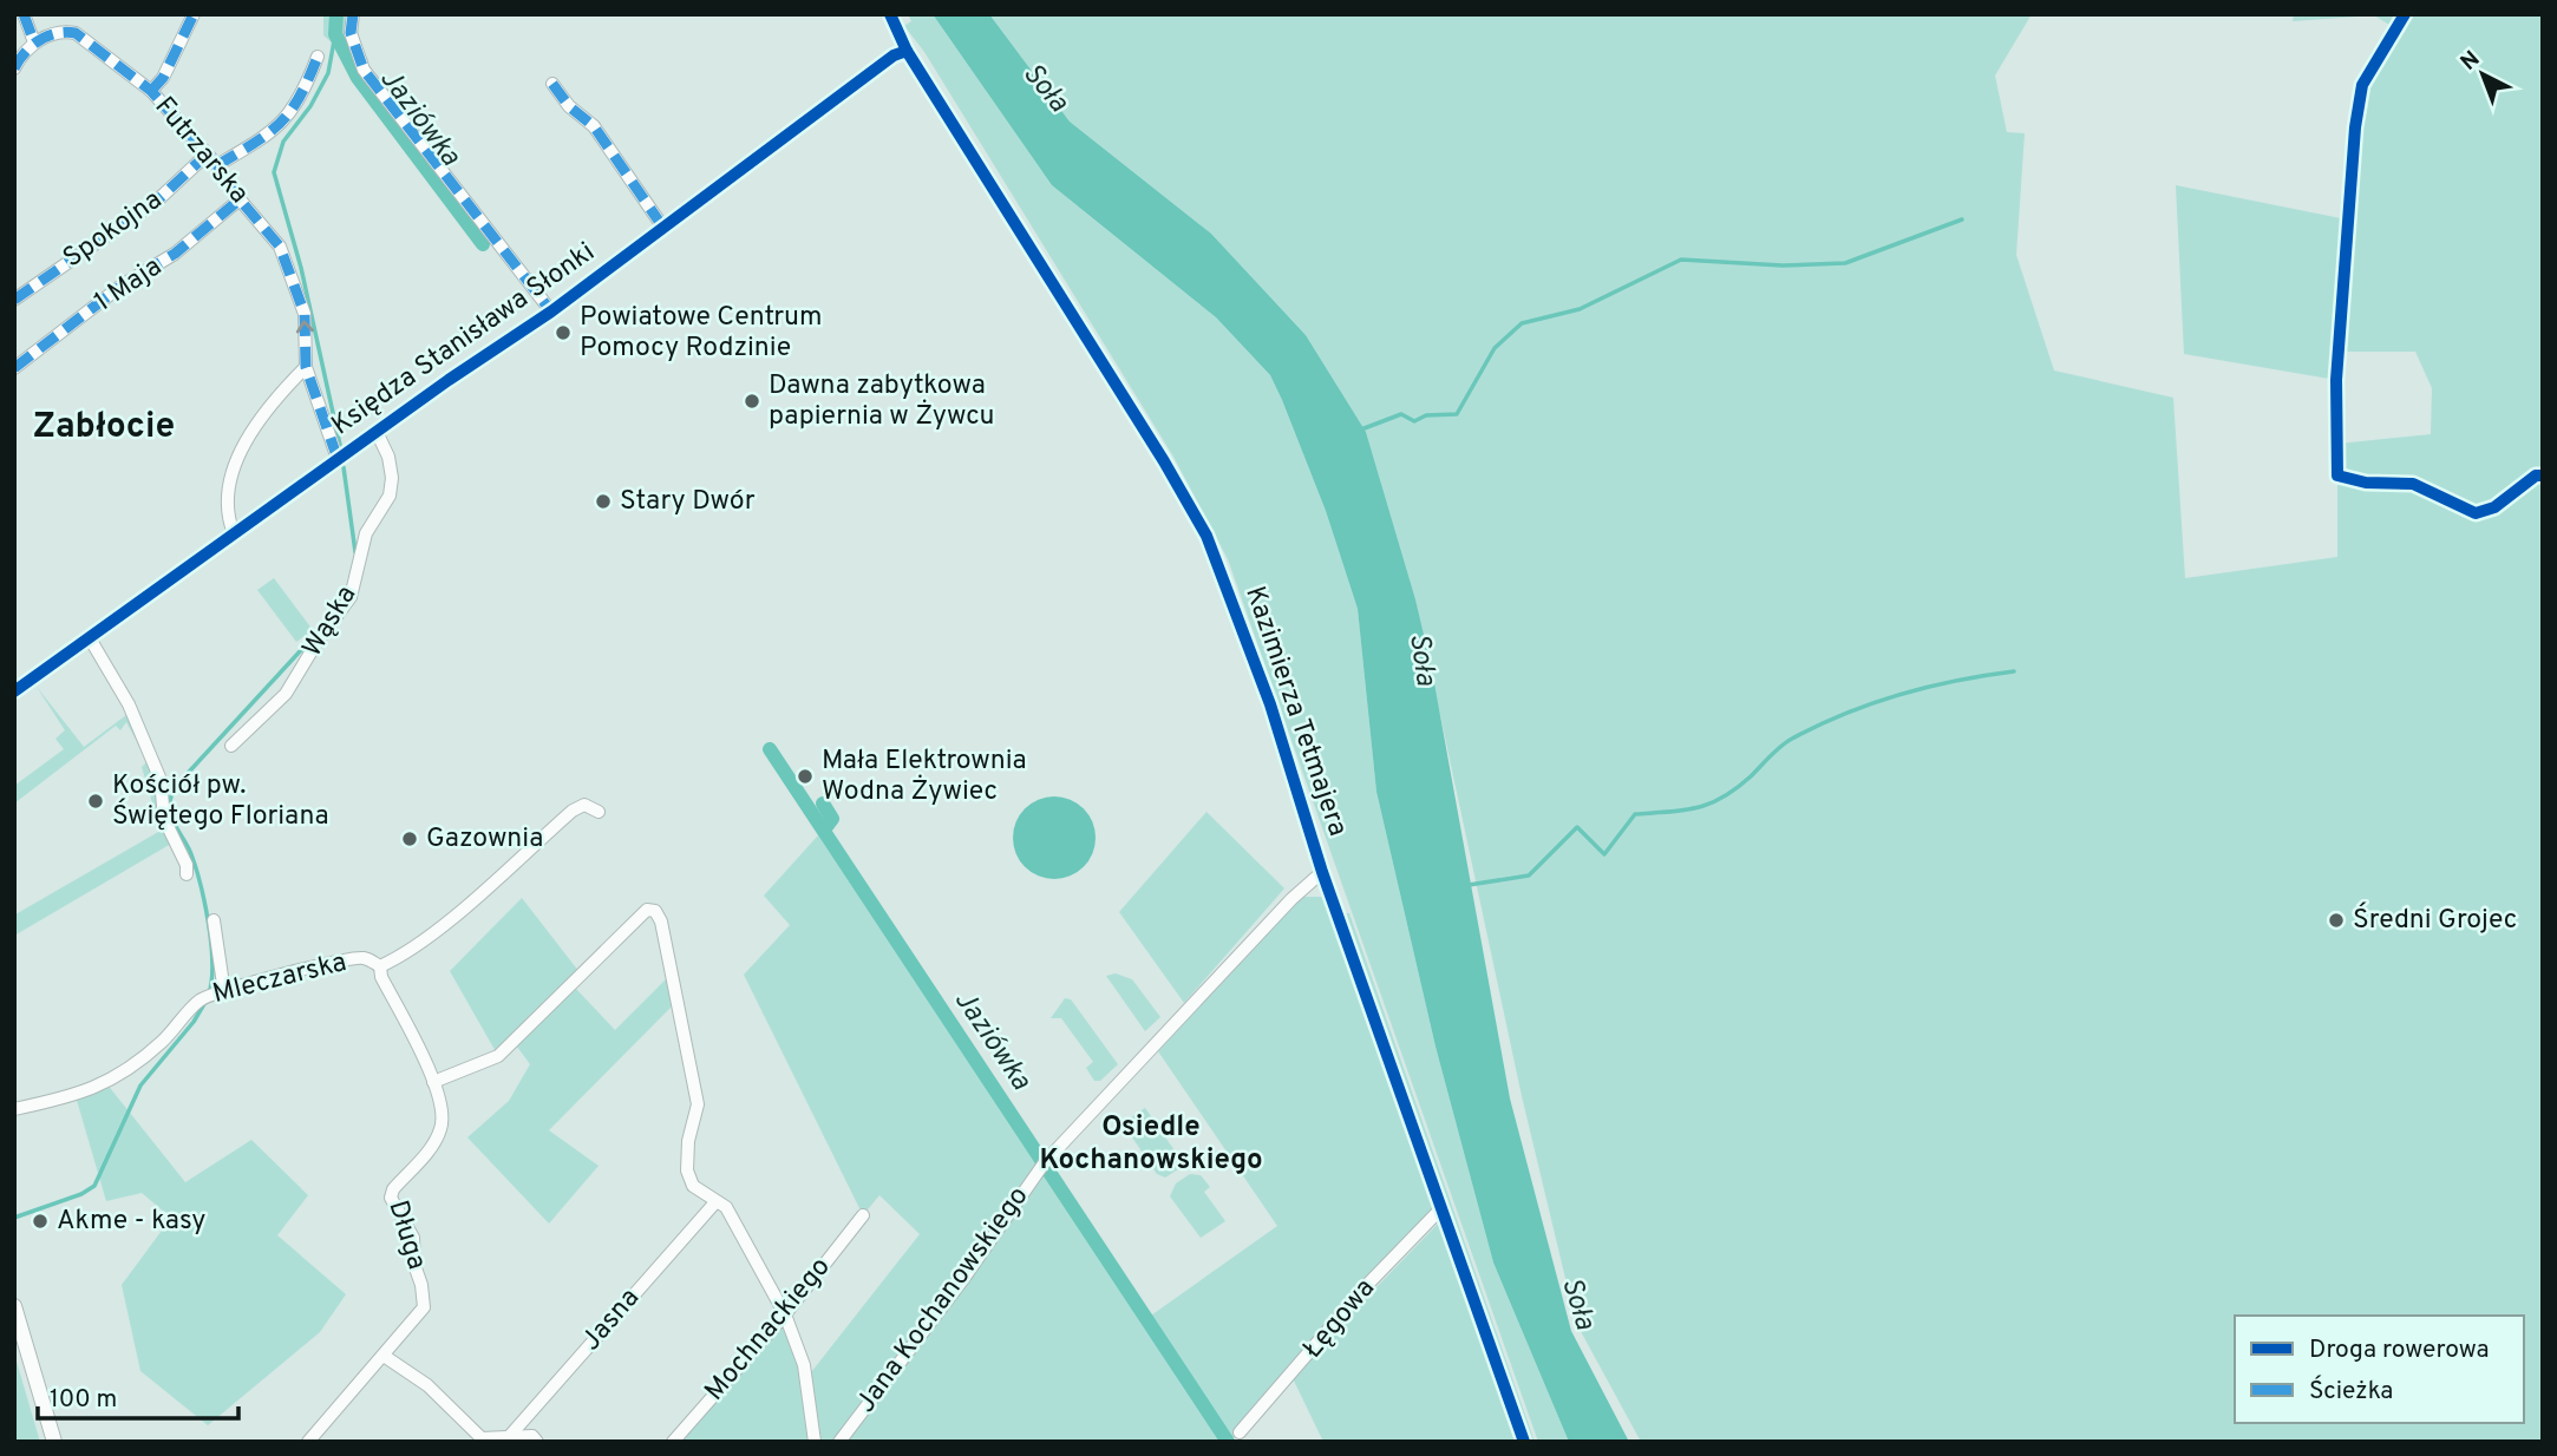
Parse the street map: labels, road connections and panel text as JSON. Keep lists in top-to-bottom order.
{
  "streets": {
    "street": [
      "Futrzarska",
      "Spokojna",
      "1 Maja",
      "Księdza Stanisława Słonki",
      "Wąska",
      "Kazimierza Tetmajera",
      "Mleczarska",
      "Długa",
      "Jana Kochanowskiego",
      "Łęgowa",
      "Jasna",
      "Mochnackiego"
    ]
  },
  "crossings": [
    ["Futrzarska", "Spokojna"],
    ["Futrzarska", "1 Maja"],
    ["Futrzarska", "Księdza Stanisława Słonki"],
    ["Księdza Stanisława Słonki", "Wąska"],
    ["Księdza Stanisława Słonki", "Kazimierza Tetmajera"],
    ["Kazimierza Tetmajera", "Jana Kochanowskiego"],
    ["Kazimierza Tetmajera", "Łęgowa"],
    ["Mleczarska", "Długa"]
  ],
  "districts": ["Zabłocie", "Osiedle Kochanowskiego"],
  "water": ["Soła", "Jaziówka"],
  "places": [
    "Powiatowe Centrum Pomocy Rodzinie",
    "Dawna zabytkowa papiernia w Żywcu",
    "Stary Dwór",
    "Mała Elektrownia Wodna Żywiec",
    "Kościół pw. Świętego Floriana",
    "Gazownia",
    "Średni Grojec",
    "Akme - kasy"
  ],
  "legend": ["Droga rowerowa", "Ścieżka"],
  "scale_bar": "100 m",
  "north": "top left"
}
